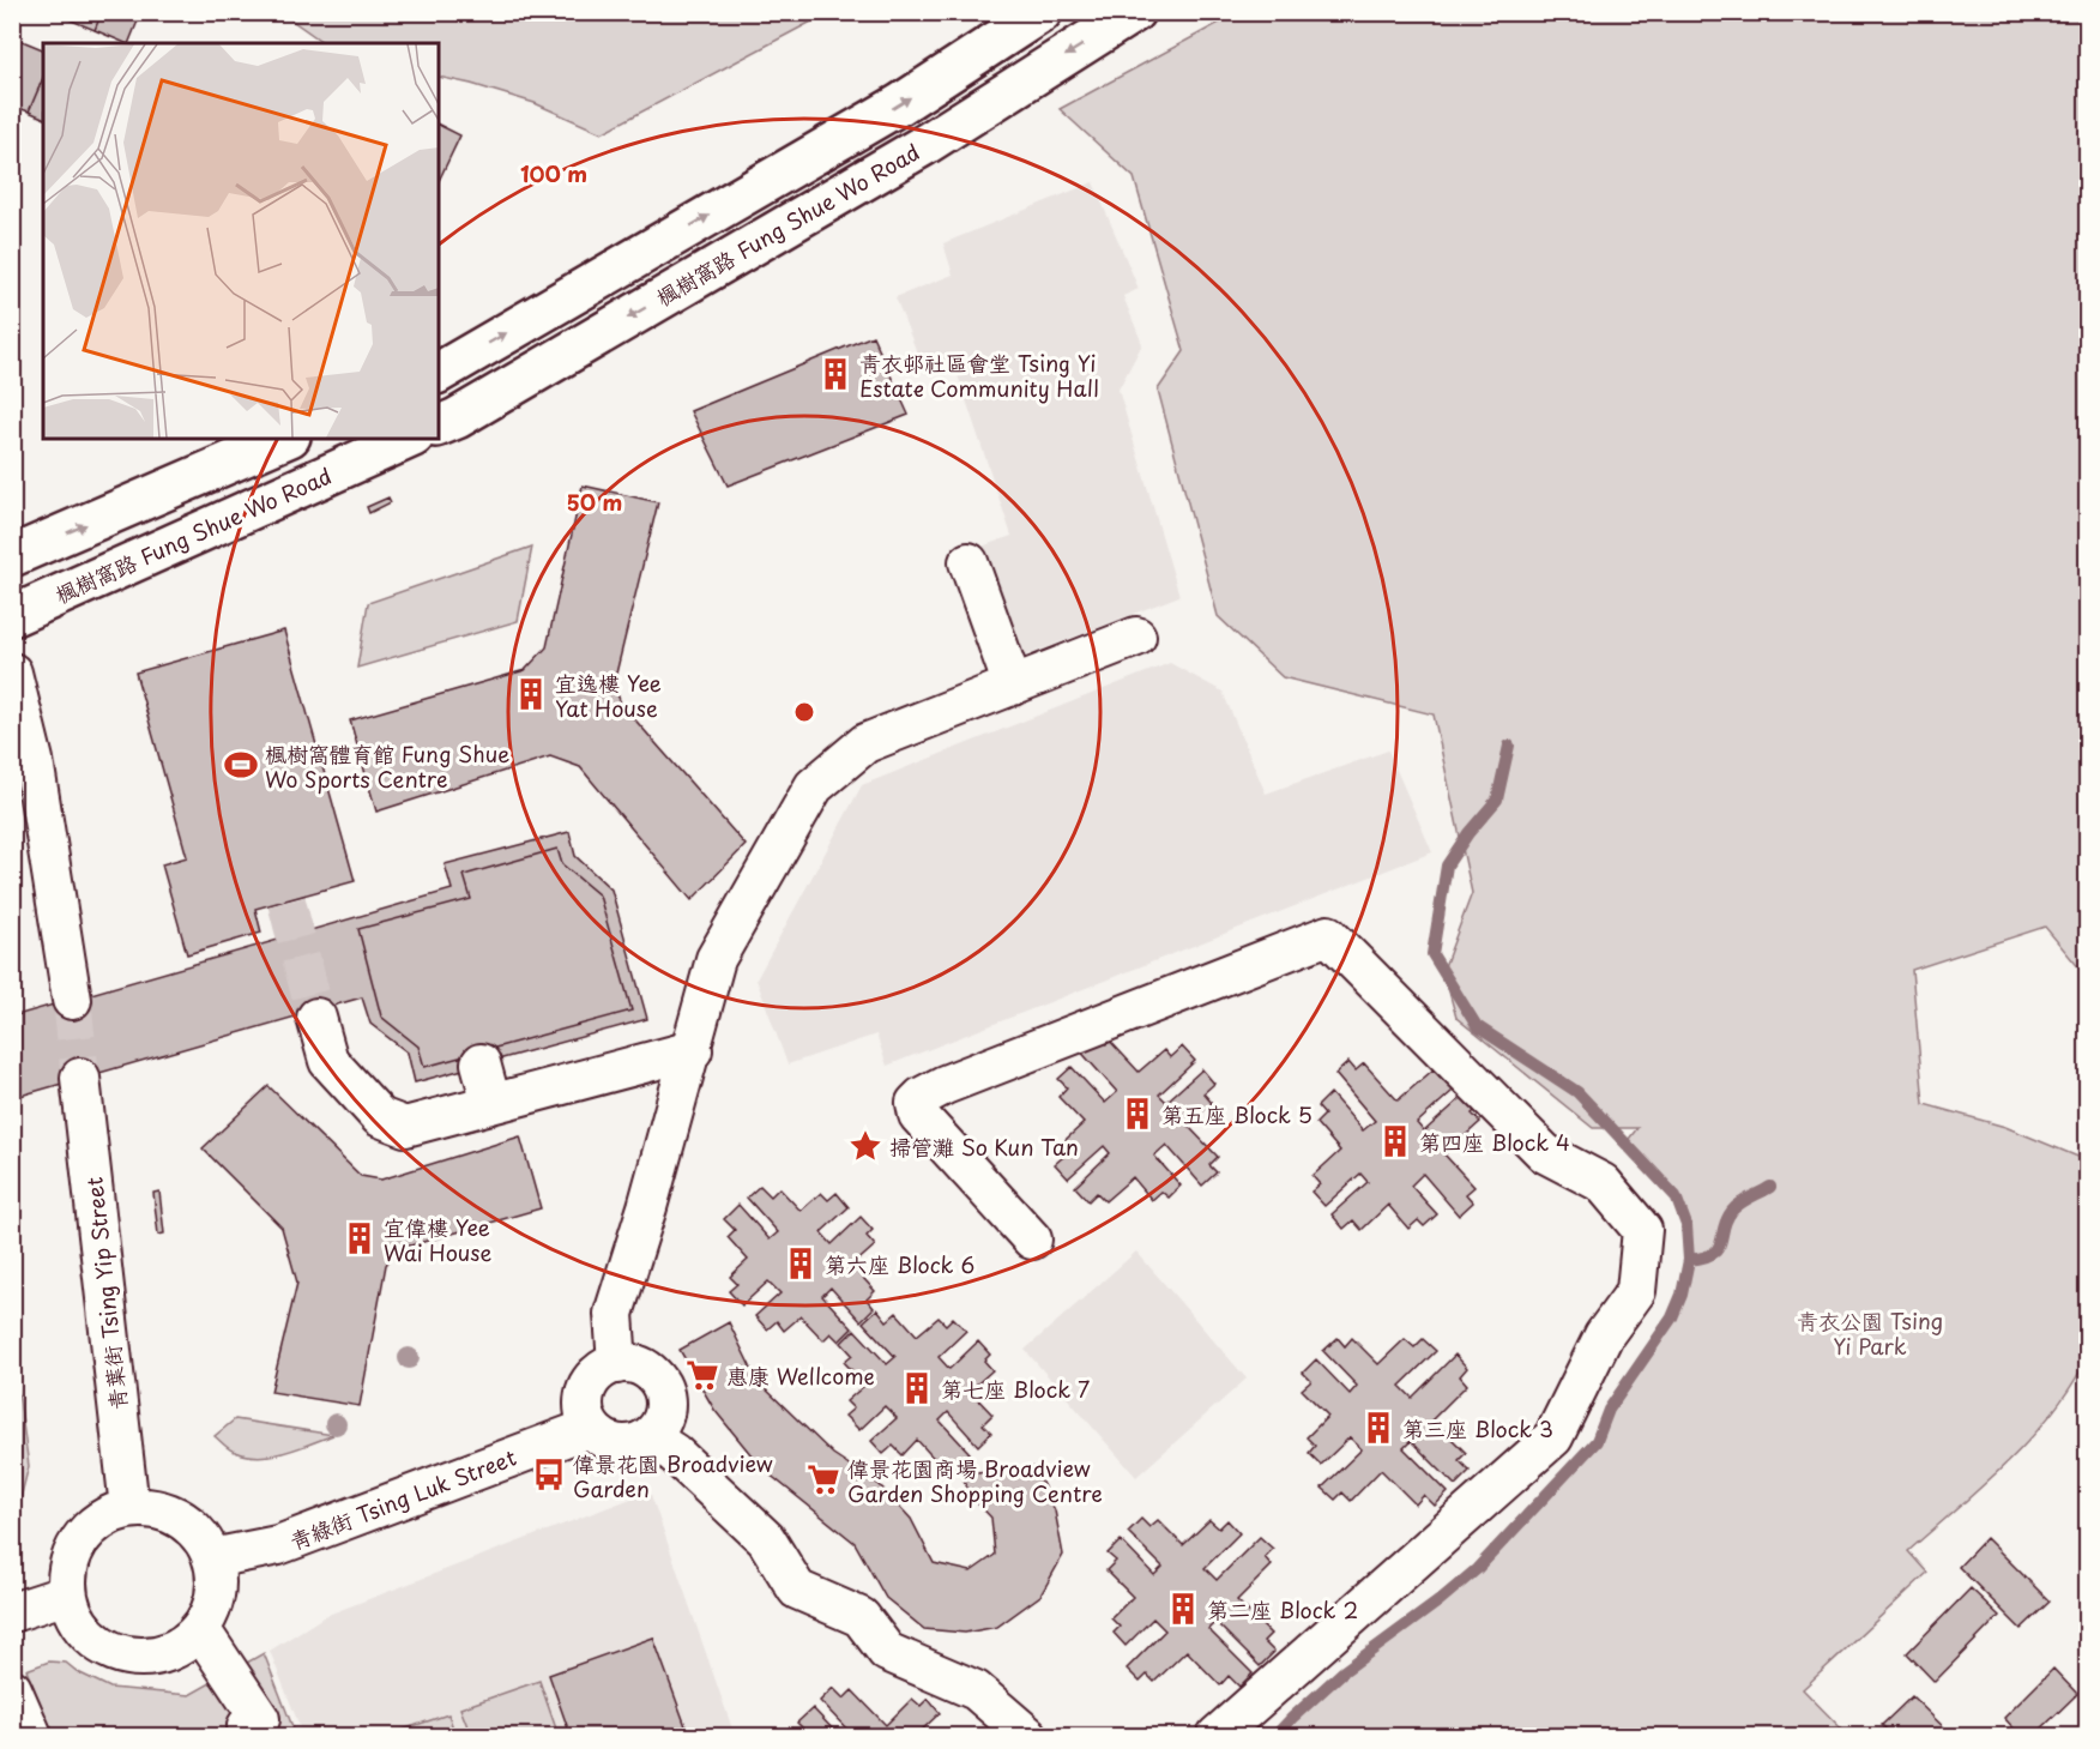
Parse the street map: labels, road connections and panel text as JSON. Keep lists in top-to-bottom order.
{
  "streets": {
    "main road": ["楓樹窩路 Fung Shue Wo Road"],
    "street": ["青葉街 Tsing Yip Street", "青綠街 Tsing Luk Street"]
  },
  "crossings": [
    ["青葉街 Tsing Yip Street", "青綠街 Tsing Luk Street"]
  ],
  "parks": ["青衣公園 Tsing Yi Park"],
  "places": {
    "building": [
      "青衣邨社區會堂 Tsing Yi Estate Community Hall",
      "宜逸樓 Yee Yat House",
      "第五座 Block 5",
      "第四座 Block 4",
      "宜偉樓 Yee Wai House",
      "第六座 Block 6",
      "第七座 Block 7",
      "第三座 Block 3",
      "第二座 Block 2"
    ],
    "sports": ["楓樹窩體育館 Fung Shue Wo Sports Centre"],
    "place": ["掃管灘 So Kun Tan"],
    "supermarket": ["惠康 Wellcome", "偉景花園商場 Broadview Garden Shopping Centre"],
    "bus stop": ["偉景花園 Broadview Garden"]
  },
  "rings": ["100 m", "50 m"]
}
